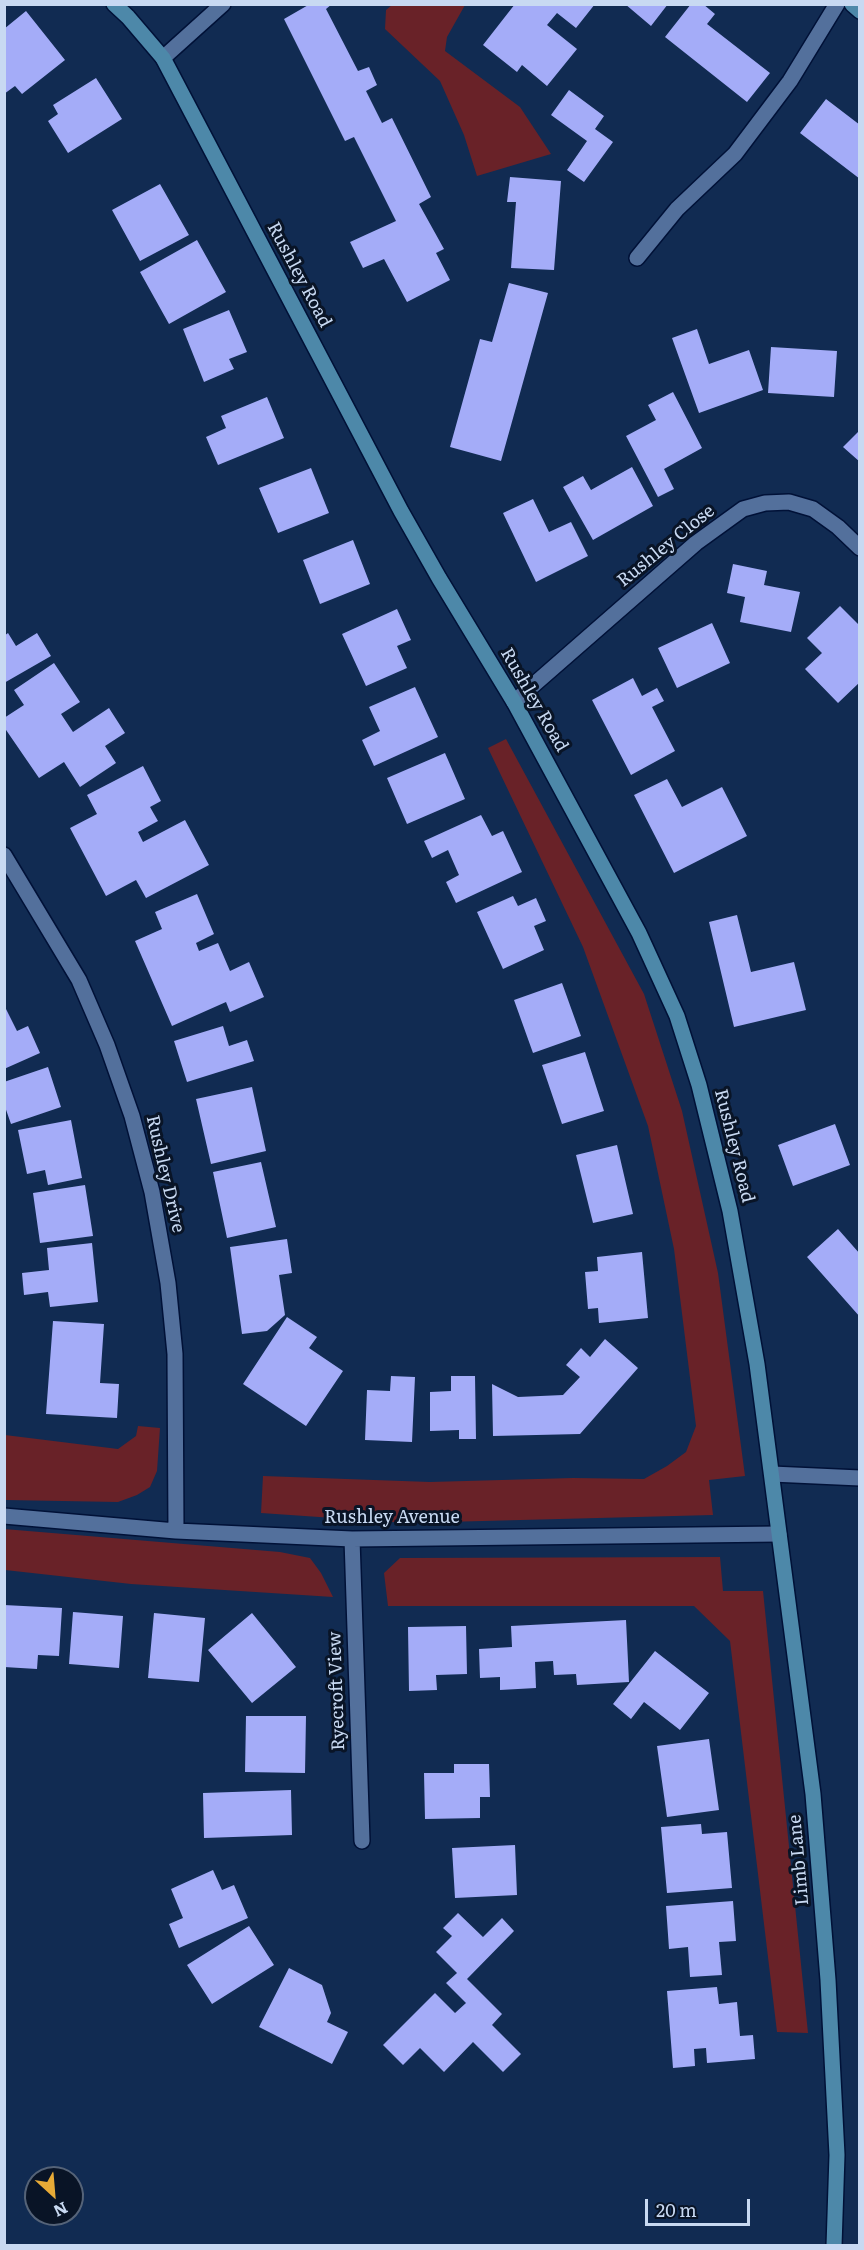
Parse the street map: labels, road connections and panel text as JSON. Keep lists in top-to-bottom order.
{
  "streets": {
    "street": [
      "Rushley Road",
      "Rushley Close",
      "Rushley Drive",
      "Rushley Avenue",
      "Ryecroft View",
      "Limb Lane"
    ]
  },
  "crossings": [
    ["Rushley Road", "Rushley Close"],
    ["Rushley Road", "Limb Lane"],
    ["Rushley Drive", "Rushley Avenue"],
    ["Rushley Avenue", "Ryecroft View"],
    ["Rushley Avenue", "Limb Lane"]
  ],
  "scale_bar": "20 m",
  "north": "bottom right"
}
